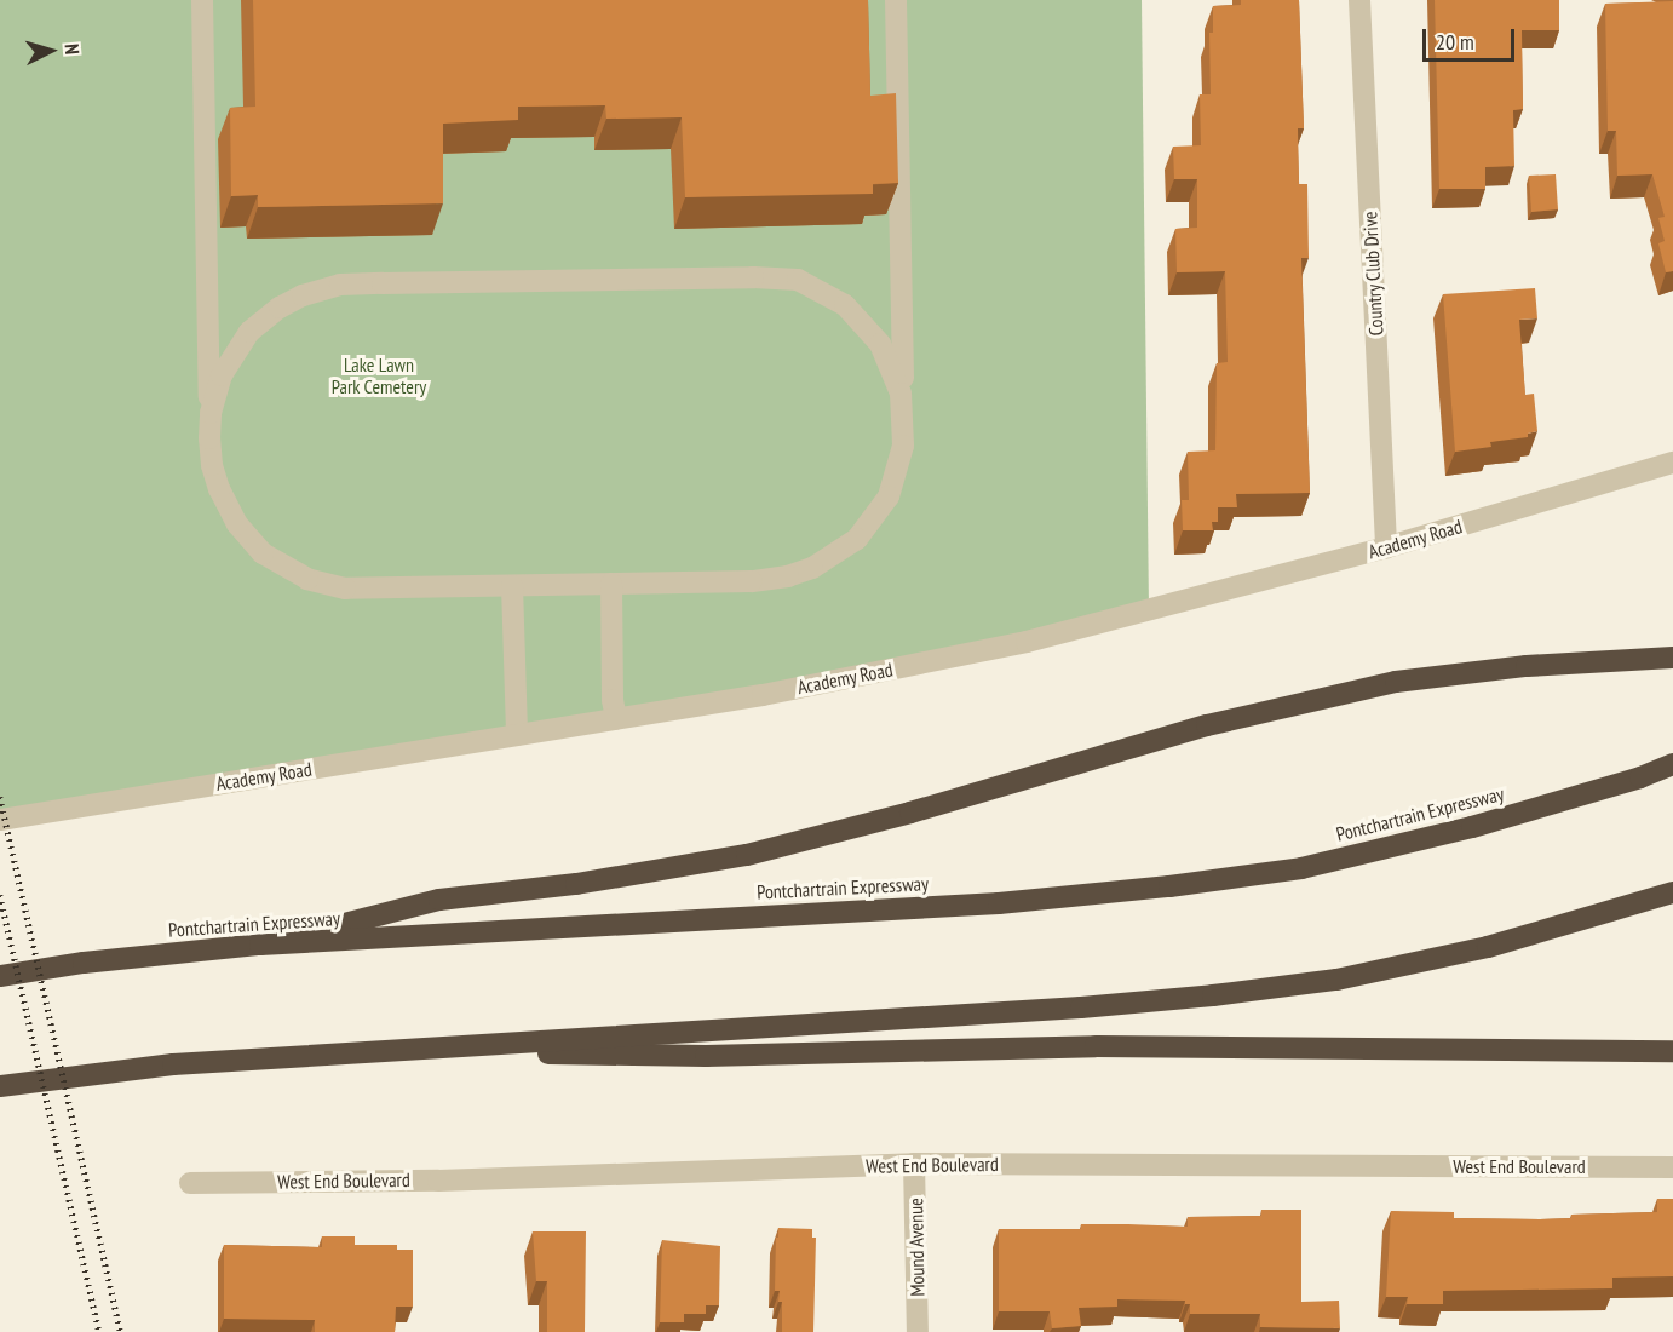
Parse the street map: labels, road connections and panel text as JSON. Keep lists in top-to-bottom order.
{
  "streets": {
    "highway": ["Pontchartrain Expressway"],
    "street": [
      "Country Club Drive",
      "Academy Road",
      "West End Boulevard",
      "Mound Avenue"
    ]
  },
  "crossings": [
    ["Country Club Drive", "Academy Road"],
    ["West End Boulevard", "Mound Avenue"]
  ],
  "parks": ["Lake Lawn Park Cemetery"],
  "scale_bar": "20 m",
  "north": "right"
}
